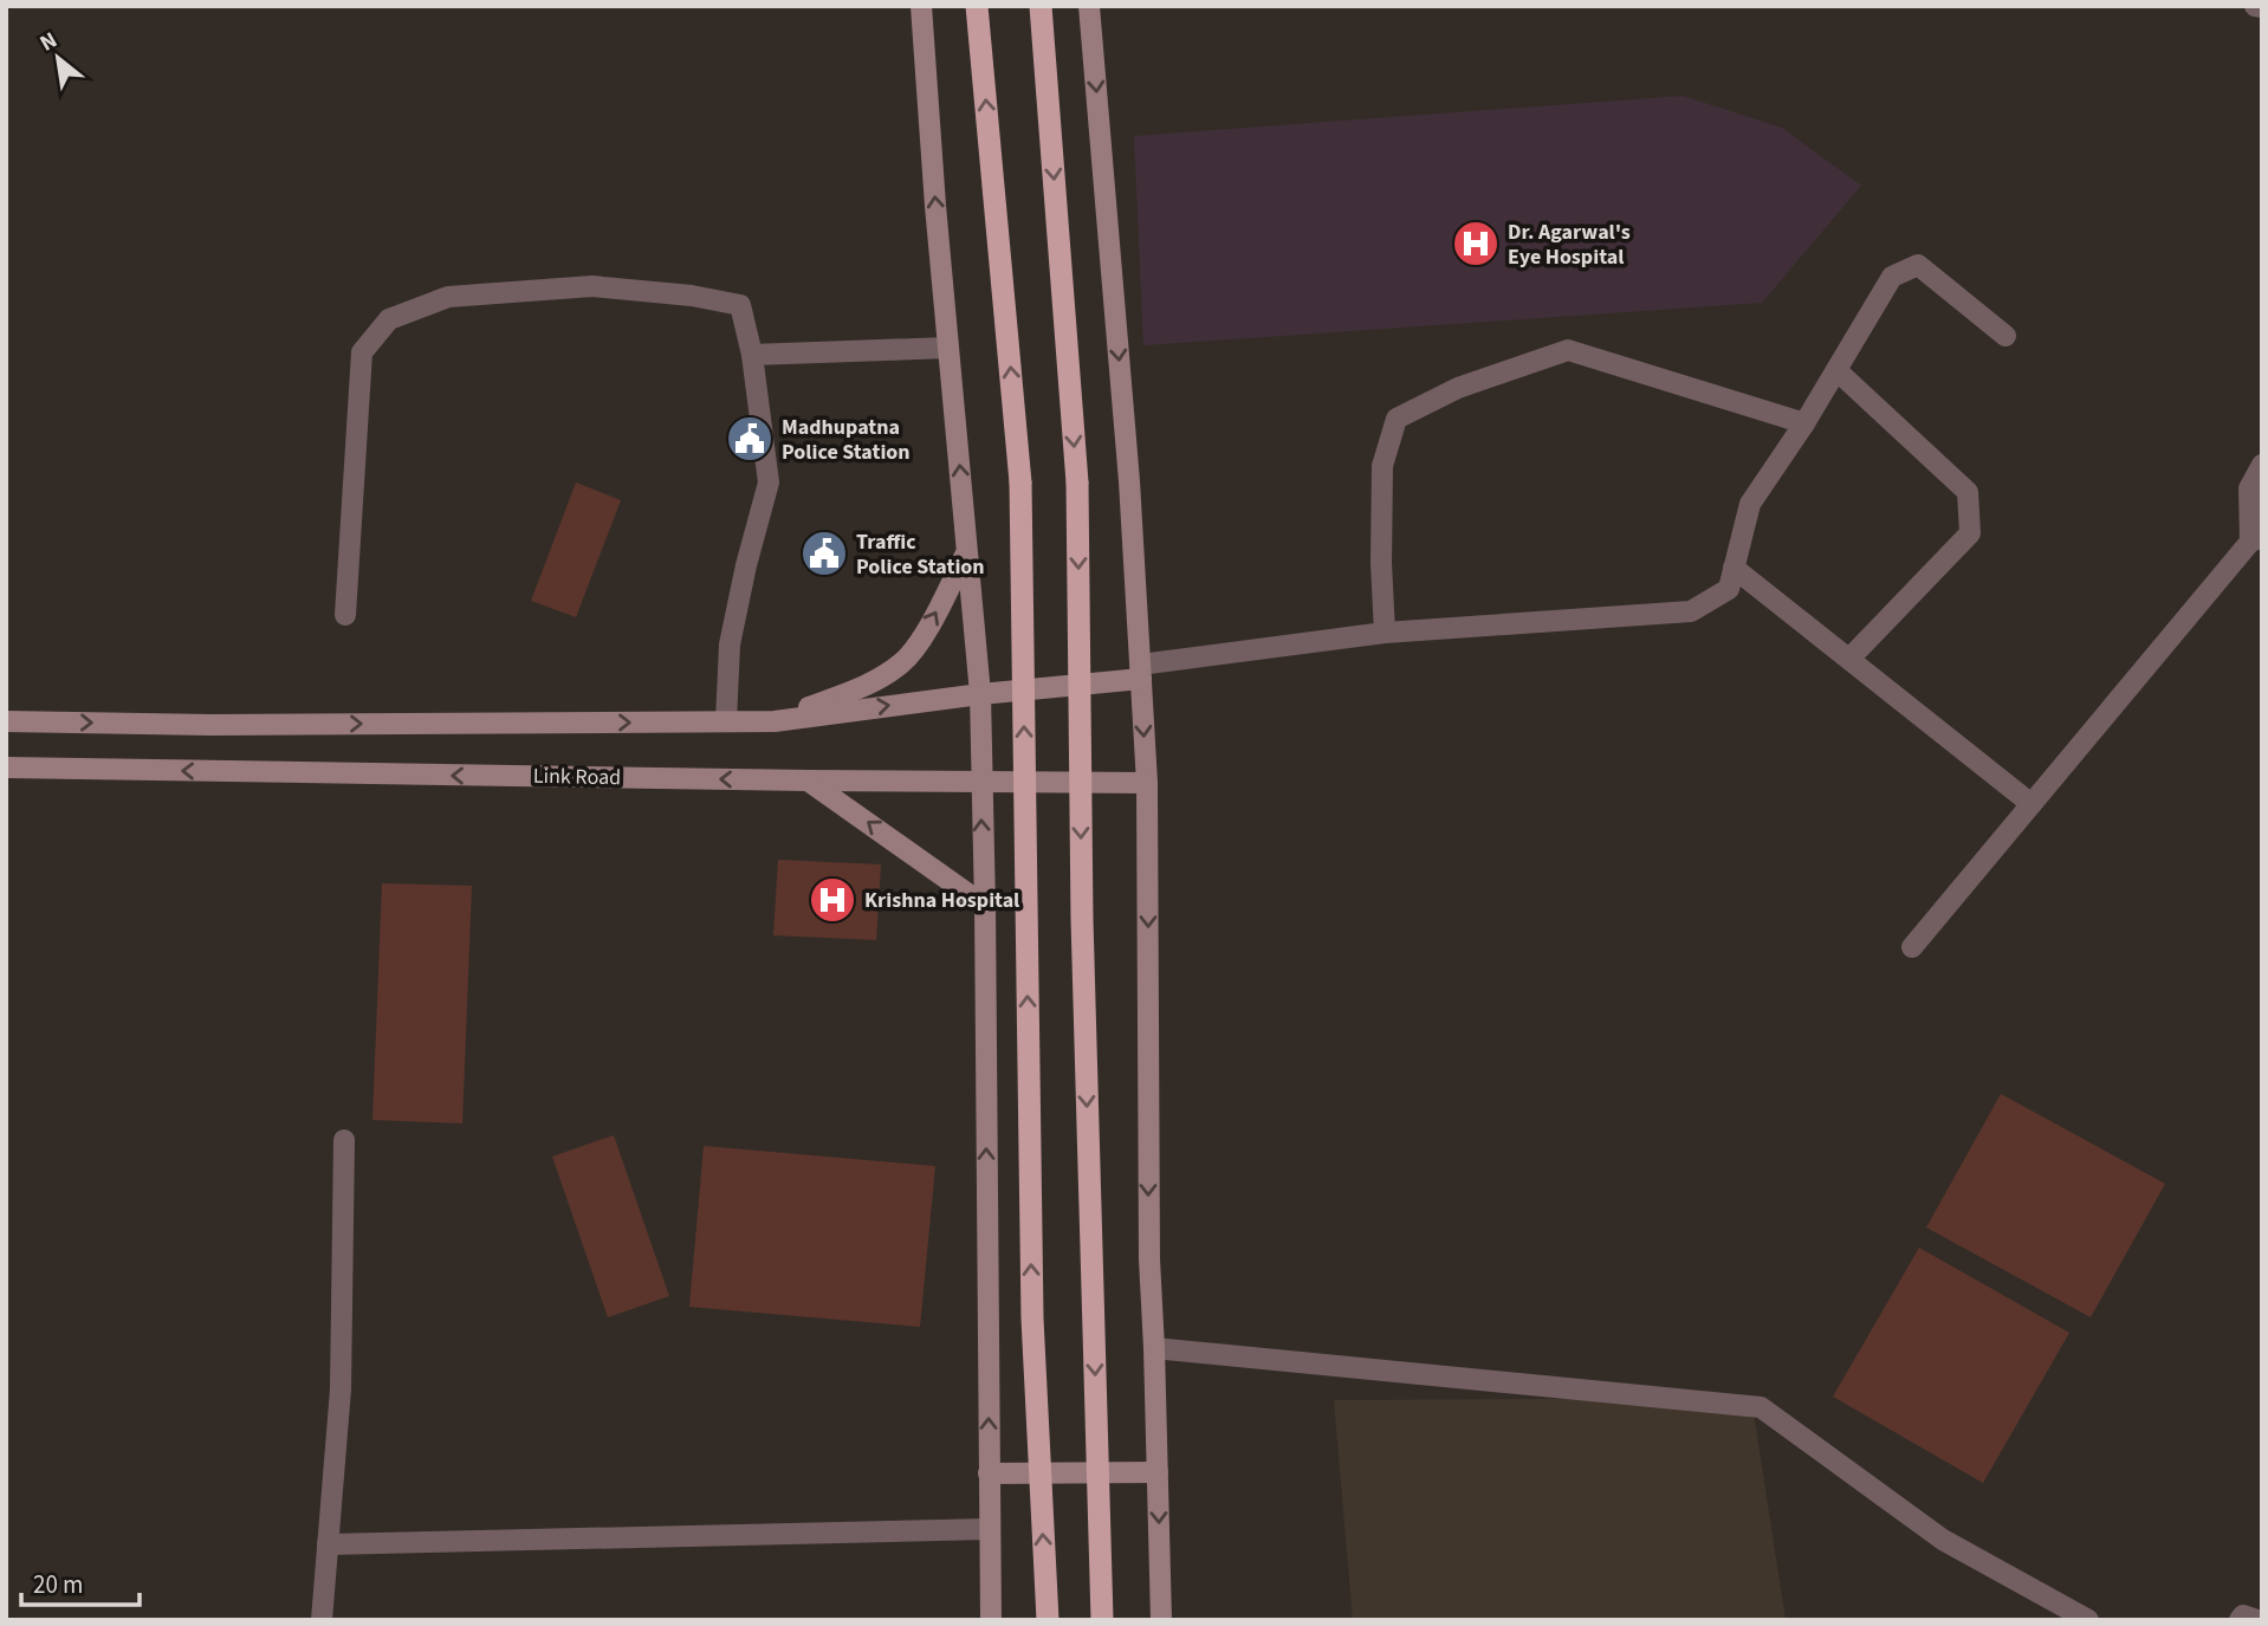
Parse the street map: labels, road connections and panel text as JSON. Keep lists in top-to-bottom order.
{
  "streets": {
    "main road": ["Link Road"]
  },
  "places": {
    "hospital": ["Dr. Agarwal's Eye Hospital", "Krishna Hospital"],
    "public building": ["Madhupatna Police Station", "Traffic Police Station"]
  },
  "scale_bar": "20 m",
  "north": "top left"
}
